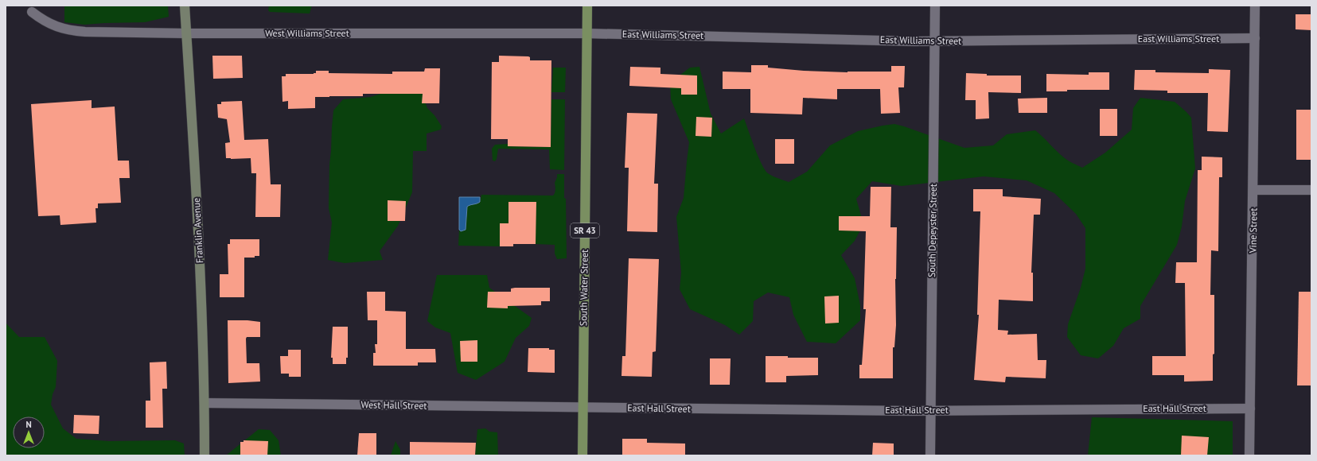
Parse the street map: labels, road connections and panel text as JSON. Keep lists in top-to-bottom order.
{
  "streets": {
    "main road": ["SR 43", "South Water Street"],
    "street": [
      "West Williams Street",
      "East Williams Street",
      "Franklin Avenue",
      "South Depeyster Street",
      "Vine Street",
      "West Hall Street",
      "East Hall Street"
    ]
  },
  "crossings": [
    ["West Williams Street", "East Williams Street"],
    ["West Williams Street", "Franklin Avenue"],
    ["West Williams Street", "South Water Street"],
    ["East Williams Street", "South Depeyster Street"],
    ["East Williams Street", "Vine Street"],
    ["East Williams Street", "South Water Street"],
    ["Franklin Avenue", "West Hall Street"],
    ["South Depeyster Street", "East Hall Street"],
    ["Vine Street", "East Hall Street"],
    ["South Water Street", "West Hall Street"],
    ["South Water Street", "East Hall Street"],
    ["West Hall Street", "East Hall Street"]
  ],
  "north": "top"
}
